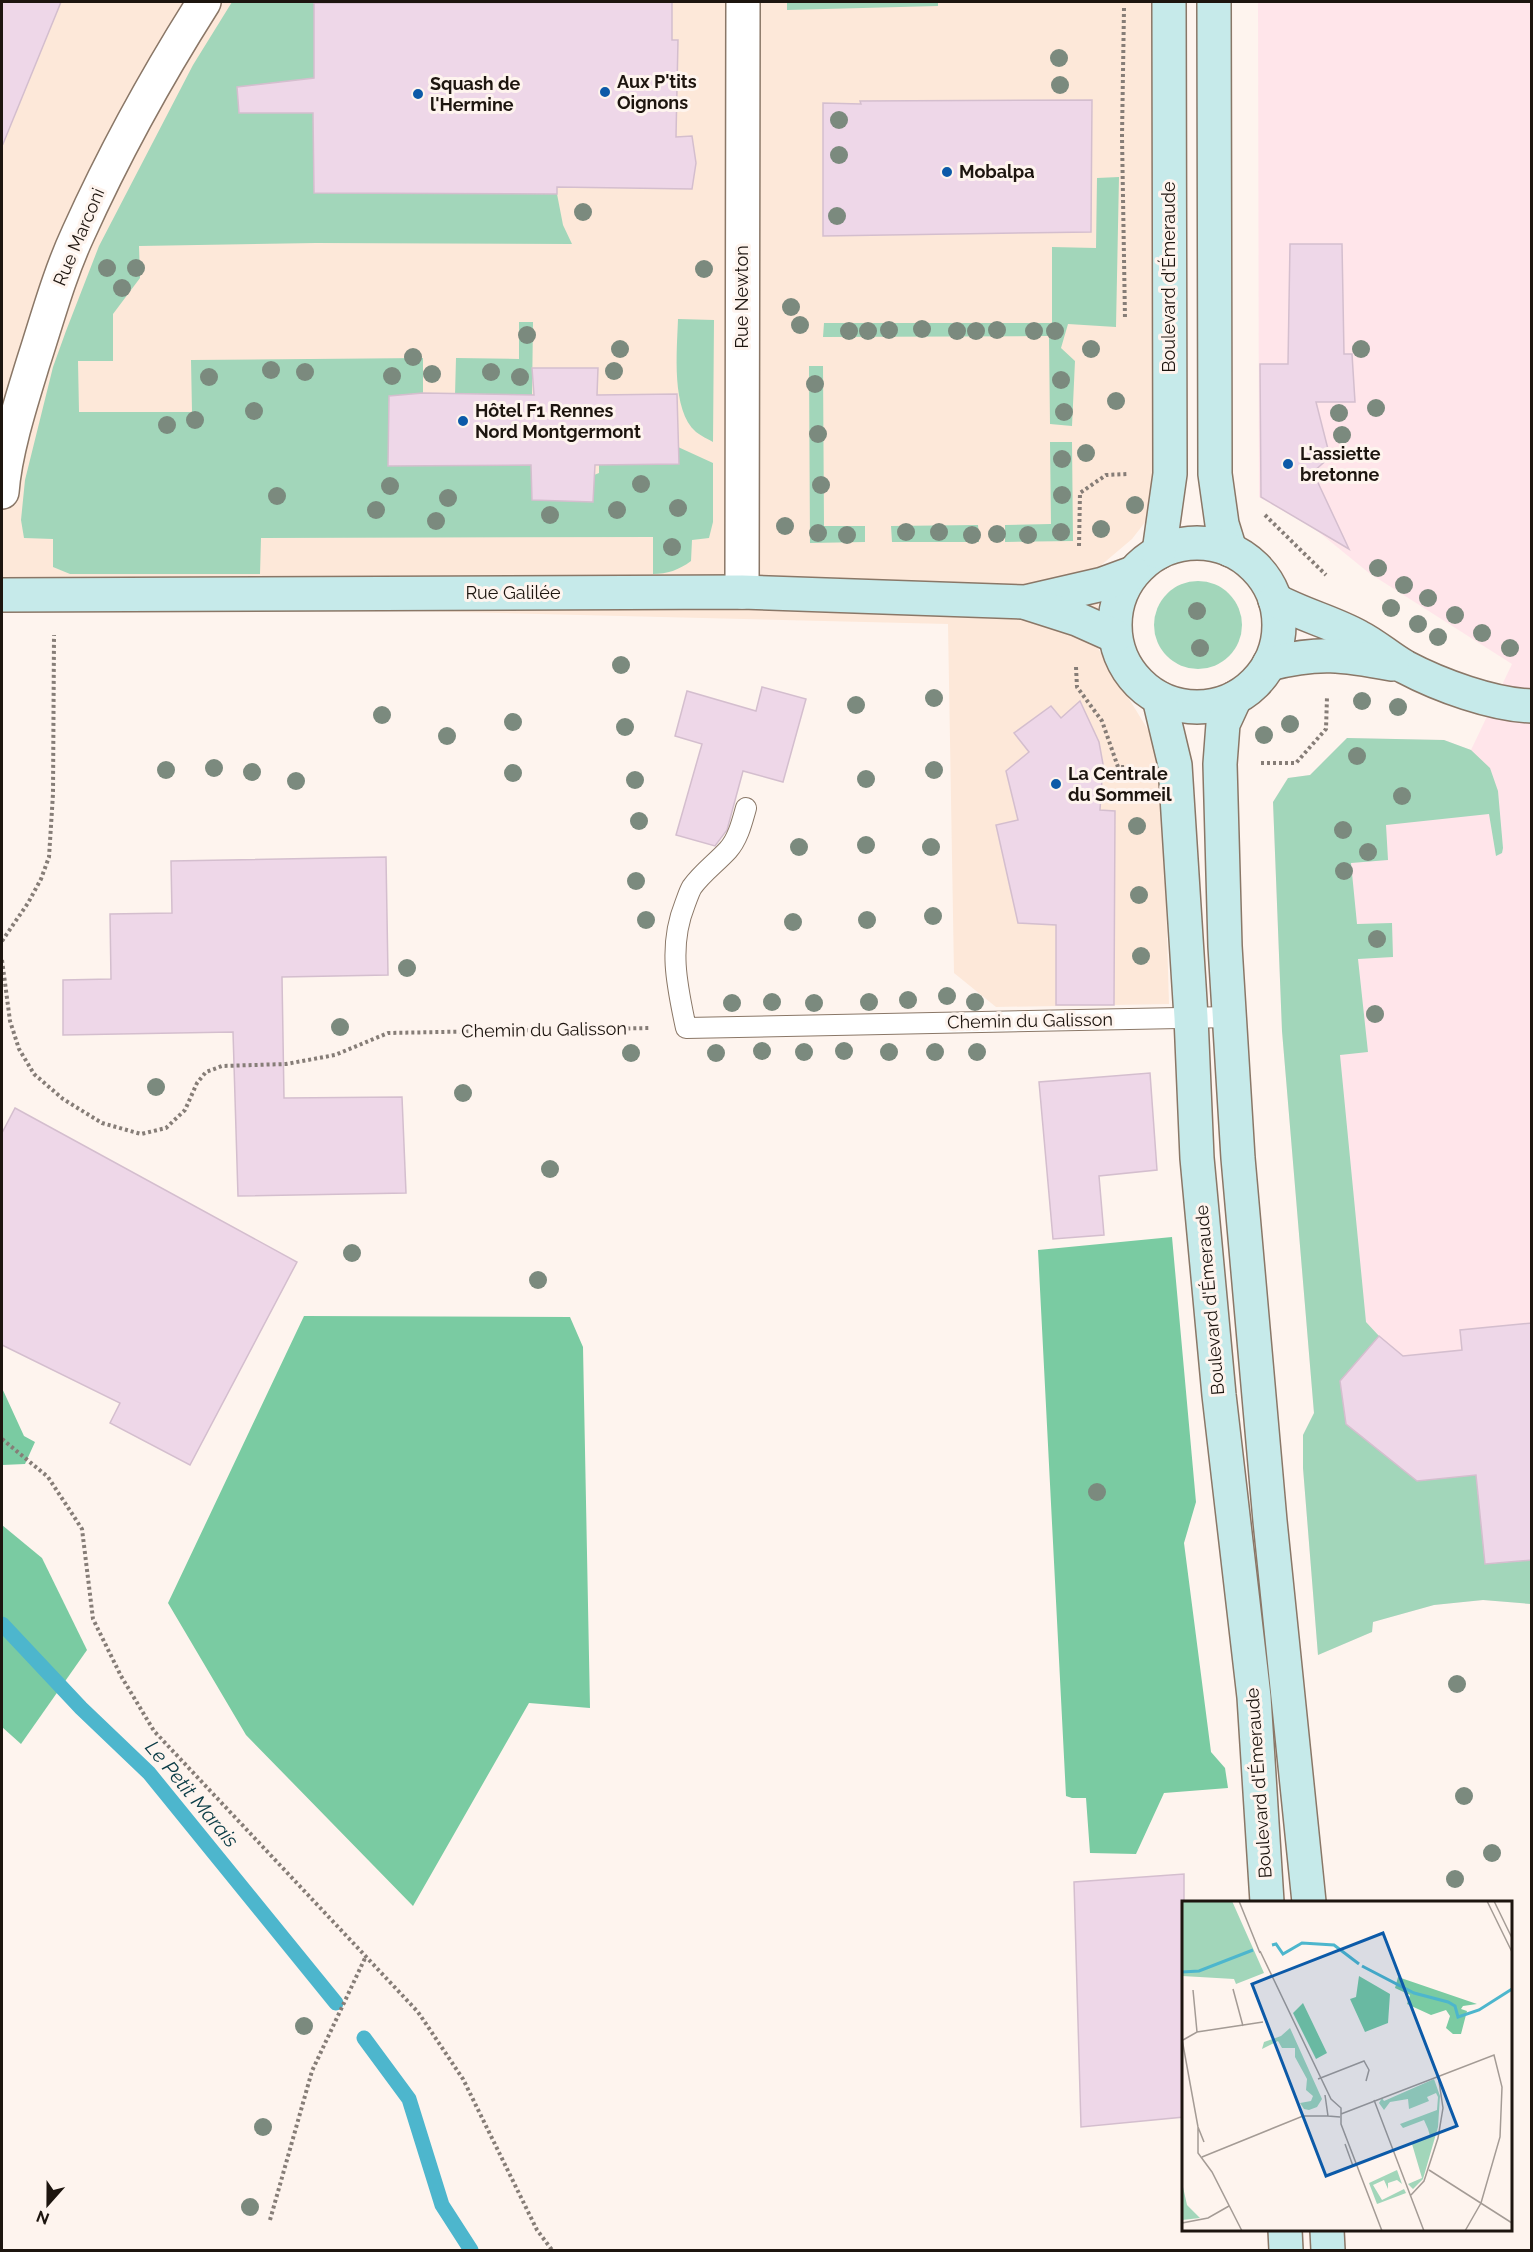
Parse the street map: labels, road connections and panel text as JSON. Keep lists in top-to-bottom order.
{
  "streets": {
    "main road": ["Boulevard d'Émeraude", "Rue Galilée"],
    "street": ["Rue Marconi", "Rue Newton"],
    "lane": ["Chemin du Galisson"]
  },
  "crossings": [
    ["Boulevard d'Émeraude", "Rue Galilée"],
    ["Boulevard d'Émeraude", "Chemin du Galisson"],
    ["Rue Newton", "Rue Galilée"]
  ],
  "water": ["Le Petit Marais"],
  "places": [
    "Aux P'tits Oignons",
    "Squash de l'Hermine",
    "Mobalpa",
    "Hôtel F1 Rennes Nord Montgermont",
    "L'assiette bretonne",
    "La Centrale du Sommeil"
  ],
  "north": "bottom"
}
